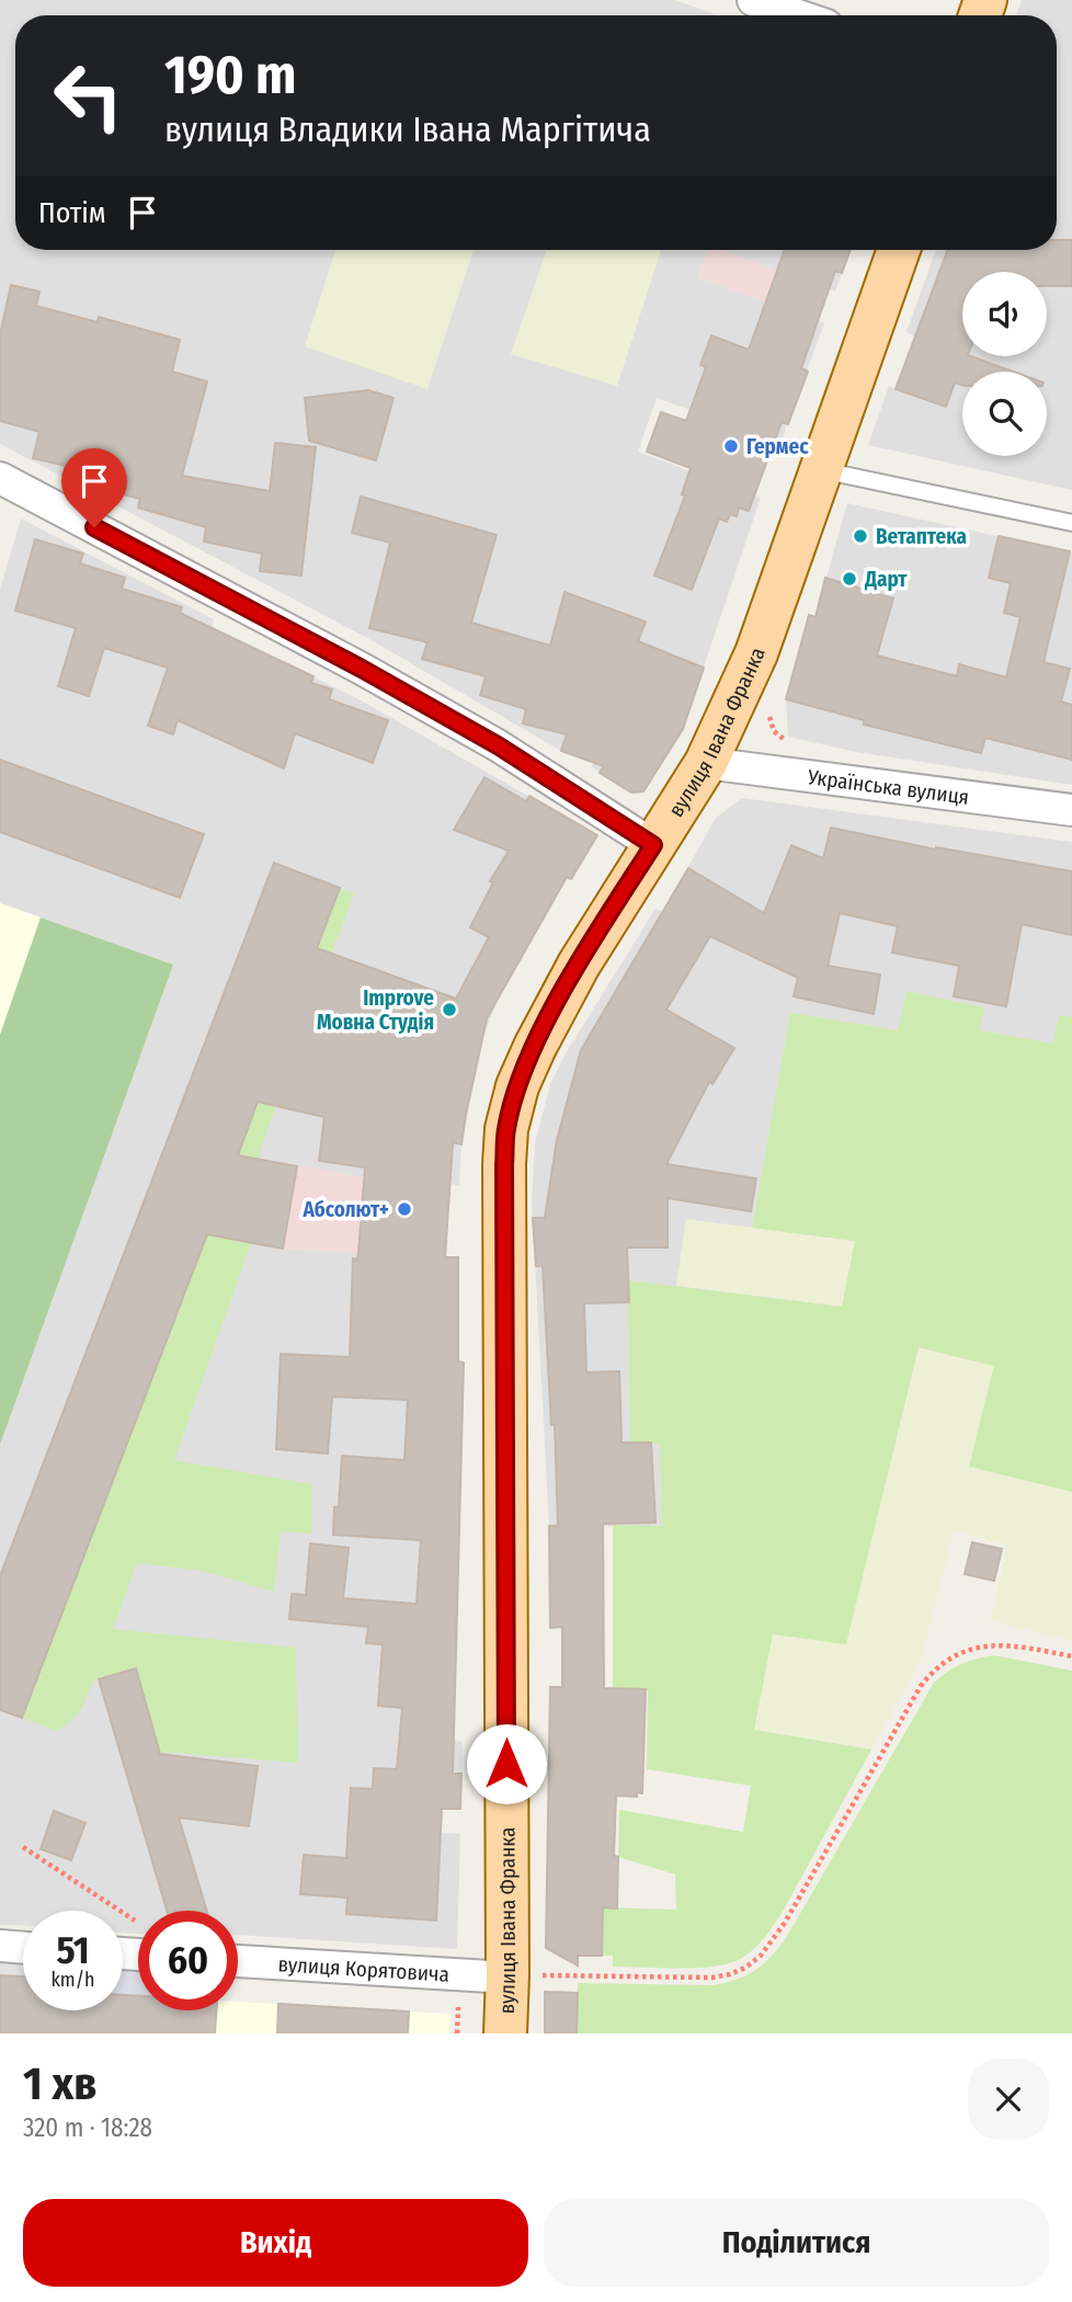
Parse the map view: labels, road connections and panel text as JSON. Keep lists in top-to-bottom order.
{
  "streets": {
    "main road": ["вулиця Івана Франка"],
    "street": ["Українська вулиця", "вулиця Корятовича"]
  },
  "crossings": [
    ["вулиця Івана Франка", "Українська вулиця"],
    ["вулиця Івана Франка", "вулиця Корятовича"]
  ],
  "places": [
    "Гермес",
    "Ветаптека",
    "Дарт",
    "Improve Мовна Студія",
    "Абсолют+"
  ],
  "page": {
    "turn": ["190 m", "вулиця Владики Івана Маргітича"],
    "then": "Потім",
    "speed": "51 km/h",
    "limit": "60",
    "heading": ["1 хв", "320 m · 18:28"],
    "buttons": ["Вихід", "Поділитися"]
  }
}
